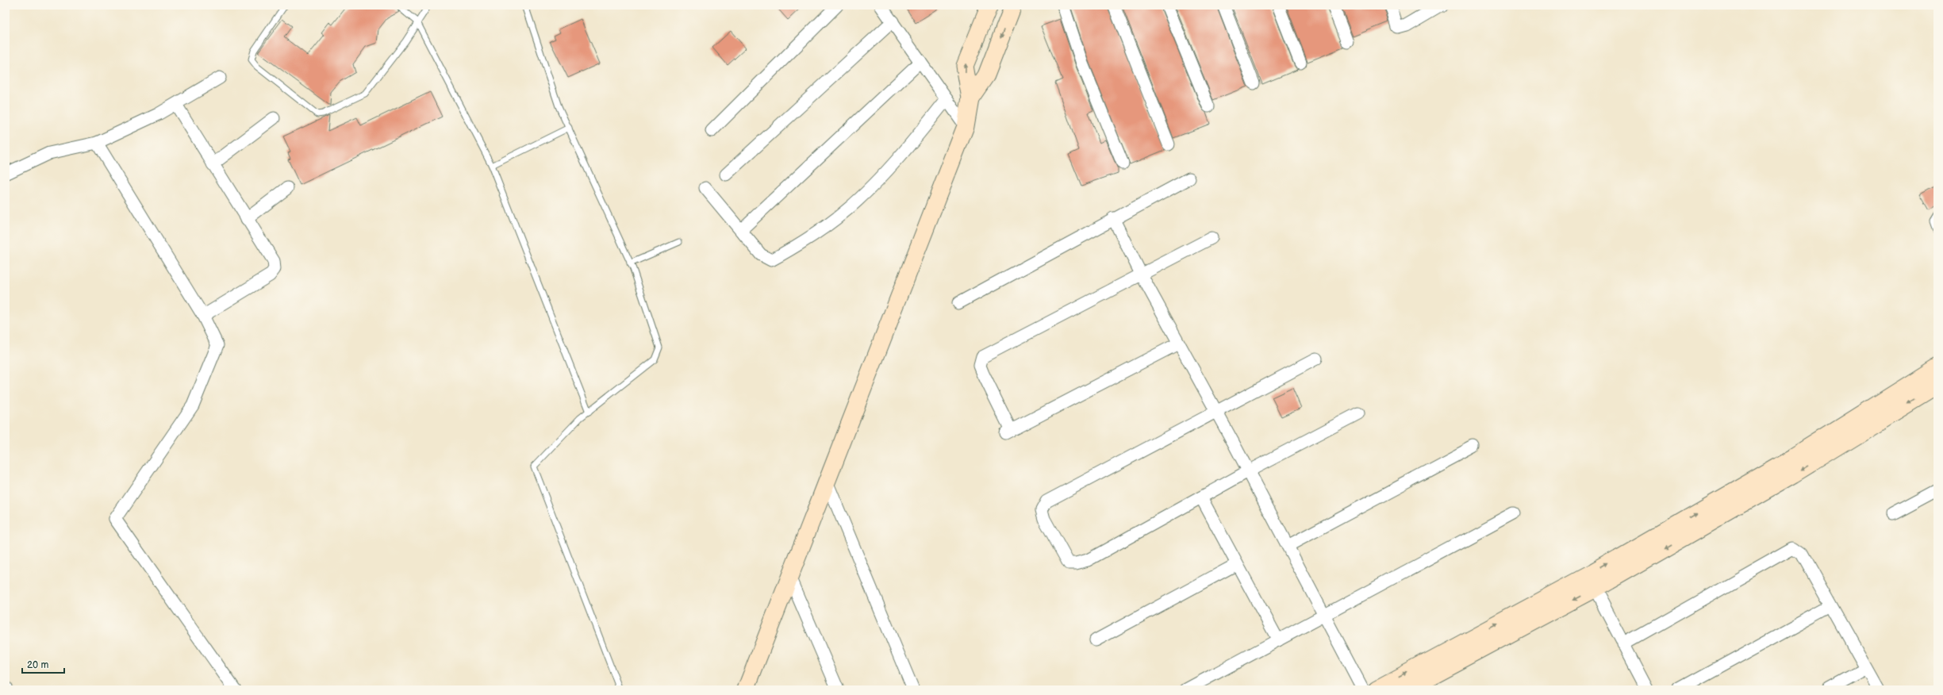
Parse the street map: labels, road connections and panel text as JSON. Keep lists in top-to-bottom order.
{
  "scale_bar": "20 m"
}
